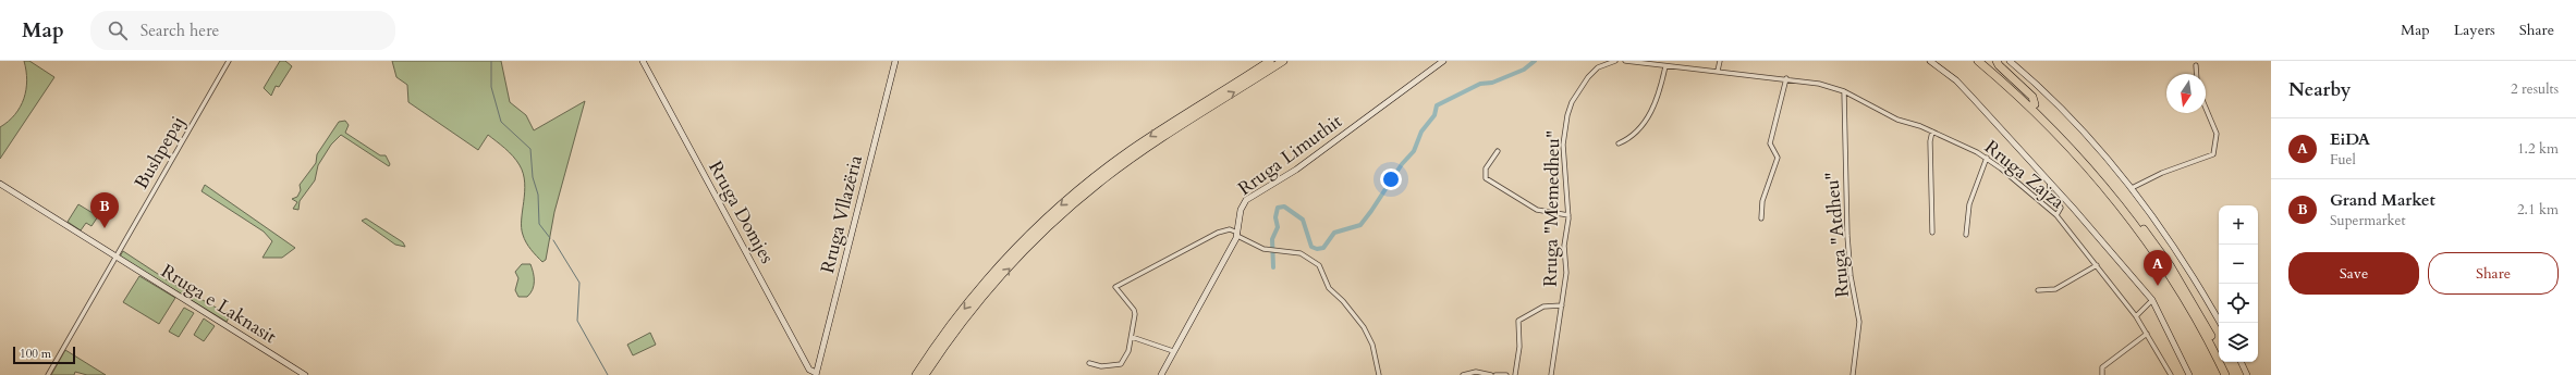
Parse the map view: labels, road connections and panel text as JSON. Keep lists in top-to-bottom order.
{
  "streets": {
    "main road": [
      "Rruga Limuthit",
      "Rruga Domjes",
      "Rruga Vllazëria",
      "Rruga e Laknasit"
    ],
    "street": [
      "Bushpepaj",
      "Rruga Zajza",
      "Rruga \"Memedheu\"",
      "Rruga \"Atdheu\""
    ]
  },
  "crossings": [
    ["Bushpepaj", "Rruga e Laknasit"],
    ["Rruga Zajza", "Rruga \"Atdheu\""],
    ["Rruga Domjes", "Rruga Vllazëria"]
  ],
  "scale_bar": "100 m",
  "north": "bottom",
  "page": {
    "header": "Map",
    "search": "Search here",
    "nav": ["Map", "Layers", "Share"],
    "heading": ["Nearby", "2 results"],
    "list": [
      {
        "mark": "A",
        "name": "EiDA",
        "note": "Fuel",
        "value": "1.2 km"
      },
      {
        "mark": "B",
        "name": "Grand Market",
        "note": "Supermarket",
        "value": "2.1 km"
      }
    ],
    "pins": ["B", "A"],
    "map_buttons": ["+", "−"],
    "buttons": ["Save", "Share"],
    "scale": "100 m"
  }
}
